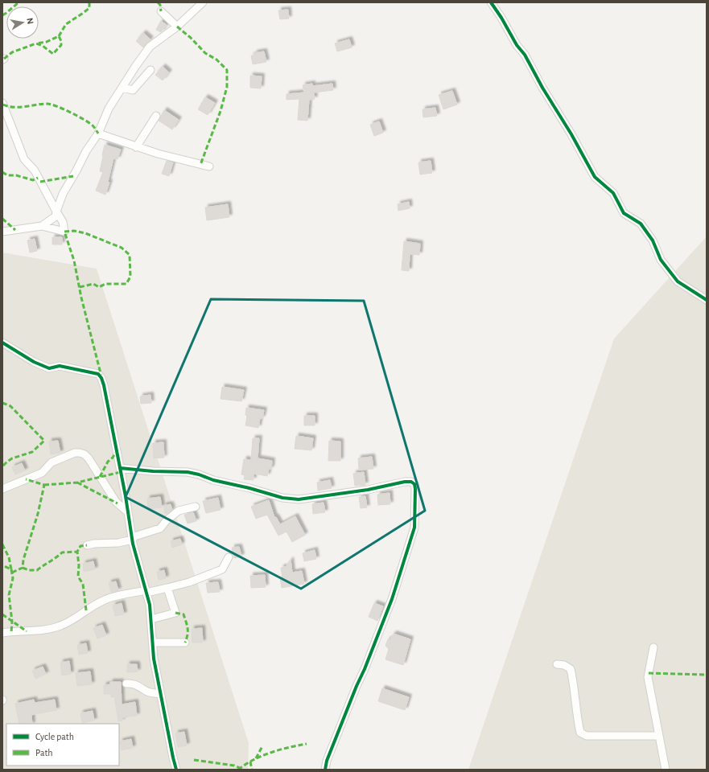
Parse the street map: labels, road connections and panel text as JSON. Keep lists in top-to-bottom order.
{
  "legend": ["Cycle path", "Path"],
  "north": "right"
}
